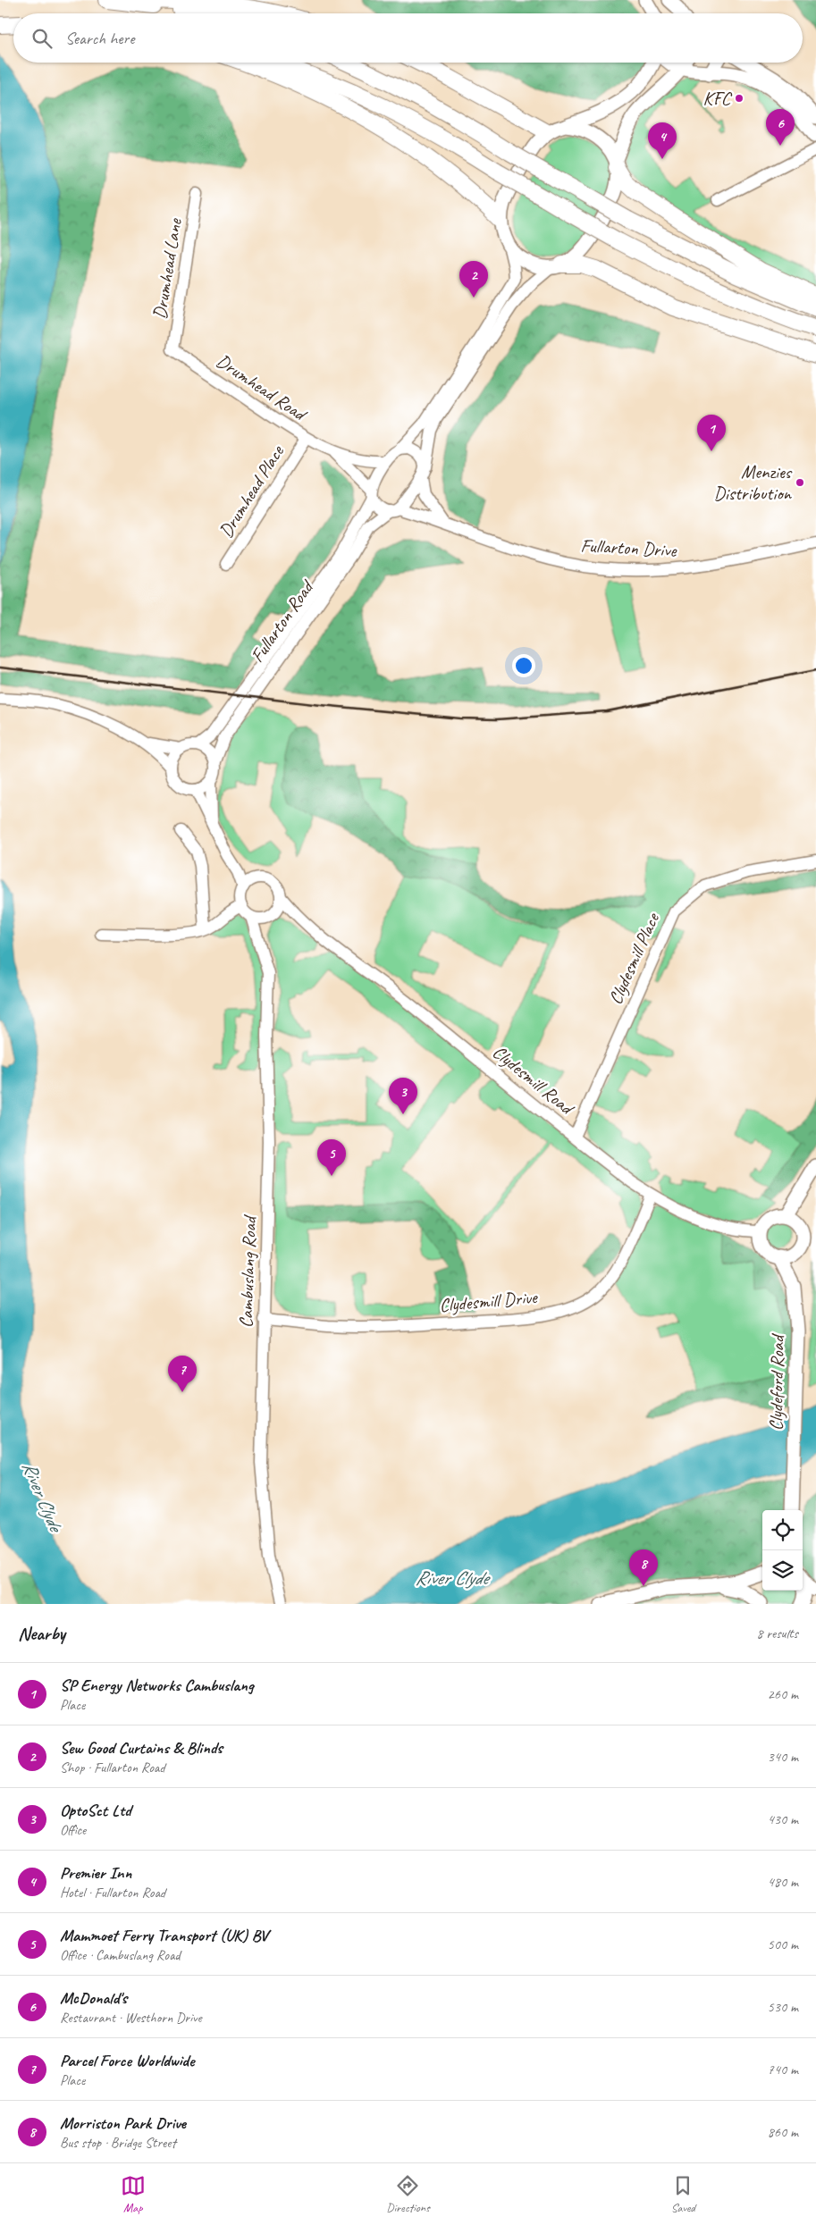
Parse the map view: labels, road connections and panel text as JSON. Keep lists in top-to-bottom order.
{
  "streets": {
    "main road": ["Clydeford Road"],
    "street": [
      "Drumhead Lane",
      "Drumhead Road",
      "Drumhead Place",
      "Fullarton Drive",
      "Fullarton Road",
      "Clydesmill Place",
      "Clydesmill Road",
      "Cambuslang Road",
      "Clydesmill Drive"
    ]
  },
  "crossings": [
    ["Drumhead Lane", "Drumhead Road"],
    ["Drumhead Road", "Drumhead Place"],
    ["Drumhead Road", "Fullarton Drive"],
    ["Fullarton Drive", "Fullarton Road"],
    ["Clydesmill Place", "Clydesmill Road"],
    ["Clydesmill Road", "Cambuslang Road"],
    ["Clydesmill Road", "Clydesmill Drive"],
    ["Clydesmill Road", "Clydeford Road"],
    ["Cambuslang Road", "Clydesmill Drive"]
  ],
  "water": ["River Clyde"],
  "places": ["KFC", "Menzies Distribution"],
  "page": {
    "search": "Search here",
    "pins": [
      "6",
      "4",
      "2",
      "1",
      "3",
      "5",
      "7",
      "8"
    ],
    "heading": ["Nearby", "8 results"],
    "list": [
      {
        "mark": "1",
        "name": "SP Energy Networks Cambuslang",
        "note": "Place",
        "value": "260 m"
      },
      {
        "mark": "2",
        "name": "Sew Good Curtains & Blinds",
        "note": "Shop · Fullarton Road",
        "value": "340 m"
      },
      {
        "mark": "3",
        "name": "OptoSct Ltd",
        "note": "Office",
        "value": "430 m"
      },
      {
        "mark": "4",
        "name": "Premier Inn",
        "note": "Hotel · Fullarton Road",
        "value": "480 m"
      },
      {
        "mark": "5",
        "name": "Mammoet Ferry Transport (UK) BV",
        "note": "Office · Cambuslang Road",
        "value": "500 m"
      },
      {
        "mark": "6",
        "name": "McDonald's",
        "note": "Restaurant · Westhorn Drive",
        "value": "530 m"
      },
      {
        "mark": "7",
        "name": "Parcel Force Worldwide",
        "note": "Place",
        "value": "740 m"
      },
      {
        "mark": "8",
        "name": "Morriston Park Drive",
        "note": "Bus stop · Bridge Street",
        "value": "860 m"
      }
    ],
    "nav": ["Map", "Directions", "Saved"]
  }
}
